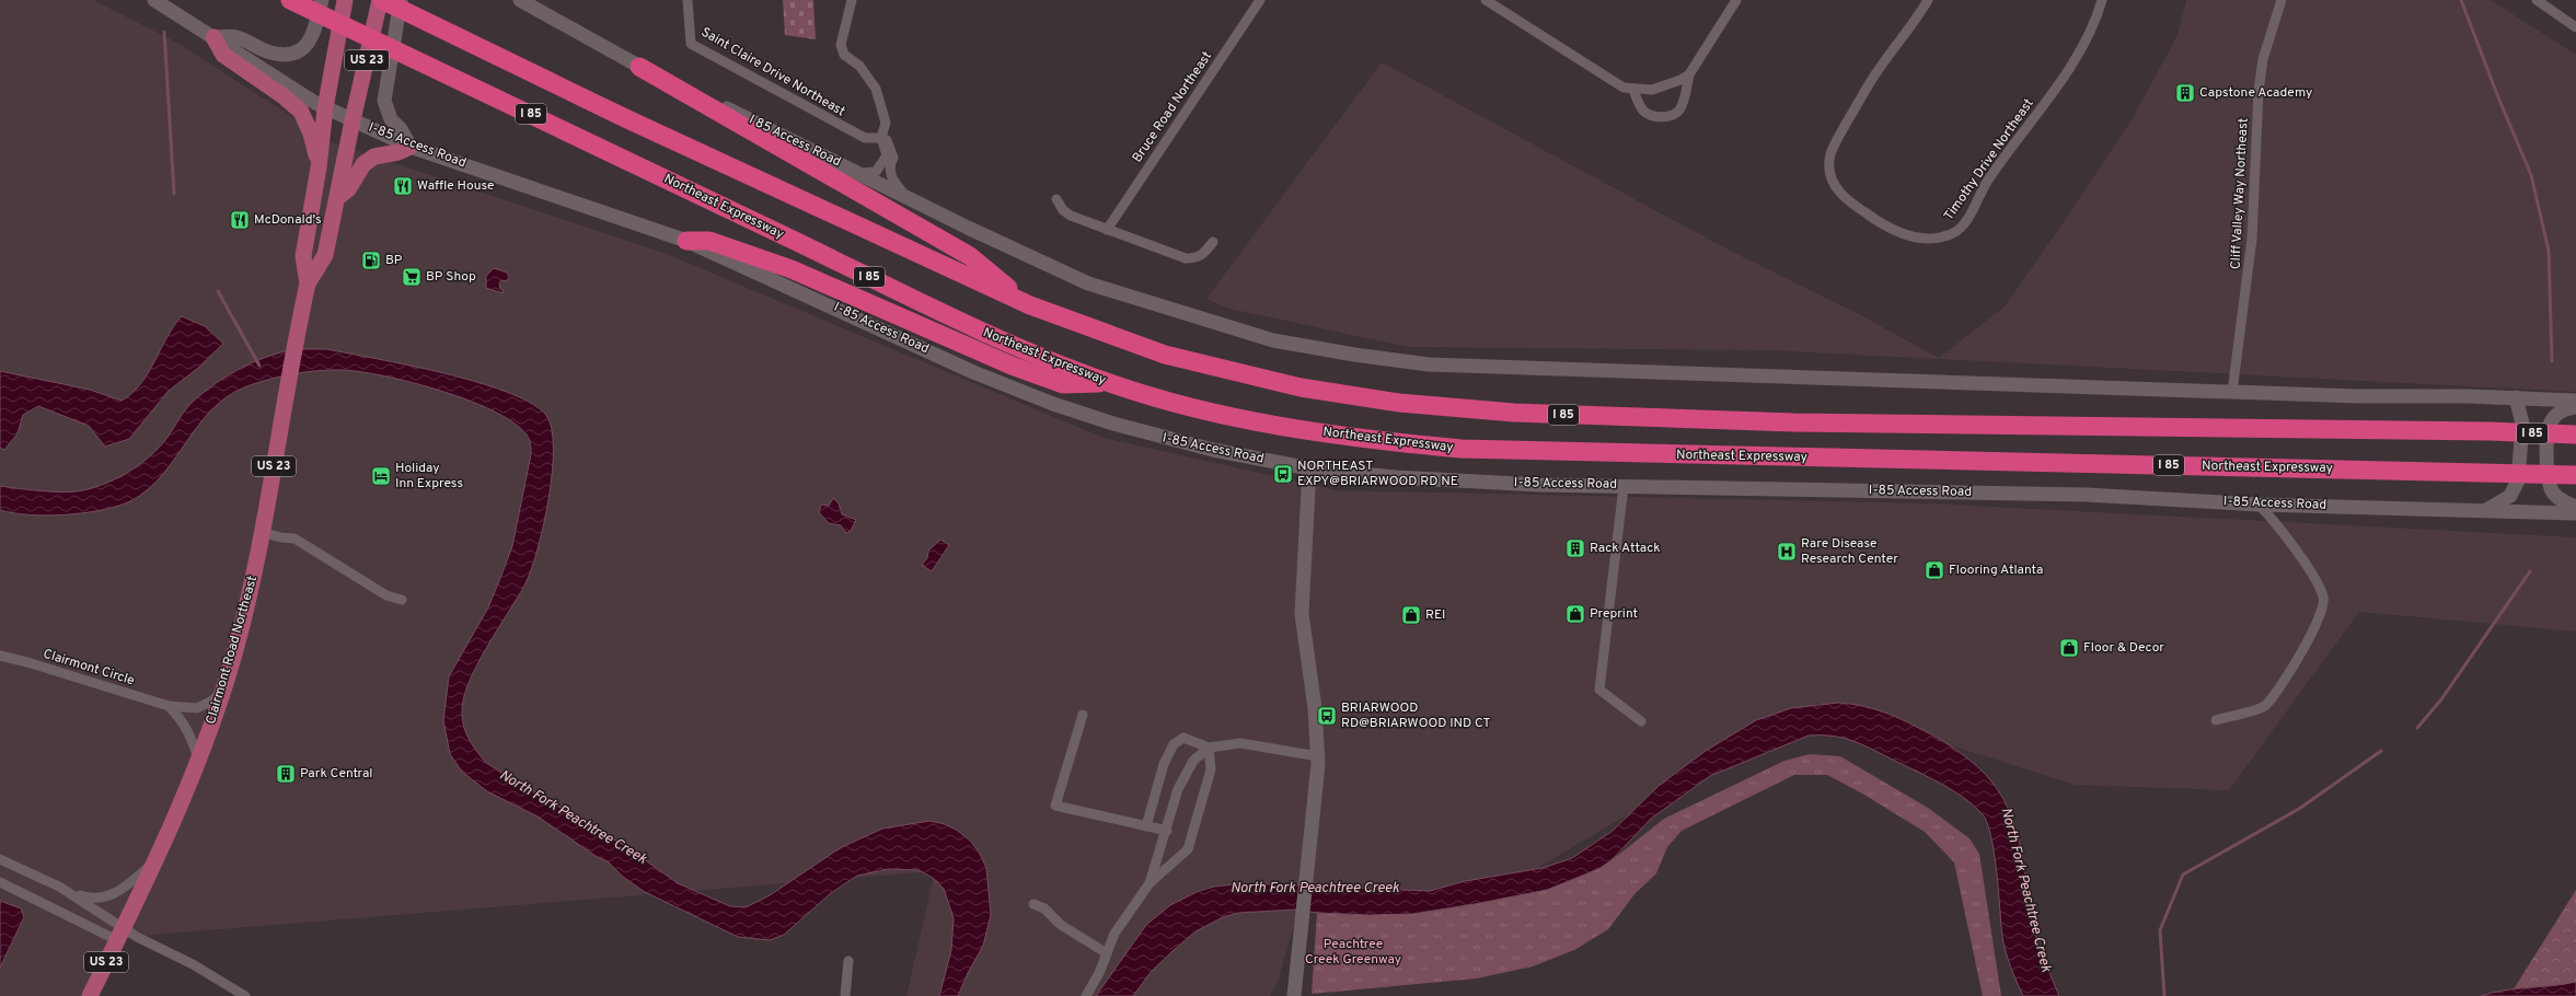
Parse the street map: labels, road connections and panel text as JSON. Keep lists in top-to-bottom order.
{
  "streets": {
    "highway": ["I 85", "Northeast Expressway"],
    "main road": [
      "US 23",
      "I 85 Access Road",
      "I-85 Access Road",
      "Clairmont Road Northeast"
    ],
    "street": [
      "Saint Claire Drive Northeast",
      "Bruce Road Northeast",
      "Timothy Drive Northeast",
      "Cliff Valley Way Northeast",
      "Clairmont Circle"
    ]
  },
  "crossings": [
    ["I 85", "Clairmont Road Northeast"],
    ["I 85 Access Road", "Cliff Valley Way Northeast"],
    ["I-85 Access Road", "Clairmont Road Northeast"],
    ["Clairmont Road Northeast", "Clairmont Circle"]
  ],
  "water": ["North Fork Peachtree Creek"],
  "parks": ["Peachtree Creek Greenway"],
  "places": {
    "building": ["Capstone Academy", "Rack Attack", "Park Central"],
    "restaurant": ["Waffle House", "McDonald's"],
    "fuel station": ["BP"],
    "supermarket": ["BP Shop"],
    "bus stop": ["NORTHEAST EXPY@BRIARWOOD RD NE", "BRIARWOOD RD@BRIARWOOD IND CT"],
    "hotel": ["Holiday Inn Express"],
    "hospital": ["Rare Disease Research Center"],
    "shop": [
      "Flooring Atlanta",
      "Preprint",
      "REI",
      "Floor & Decor"
    ]
  }
}
